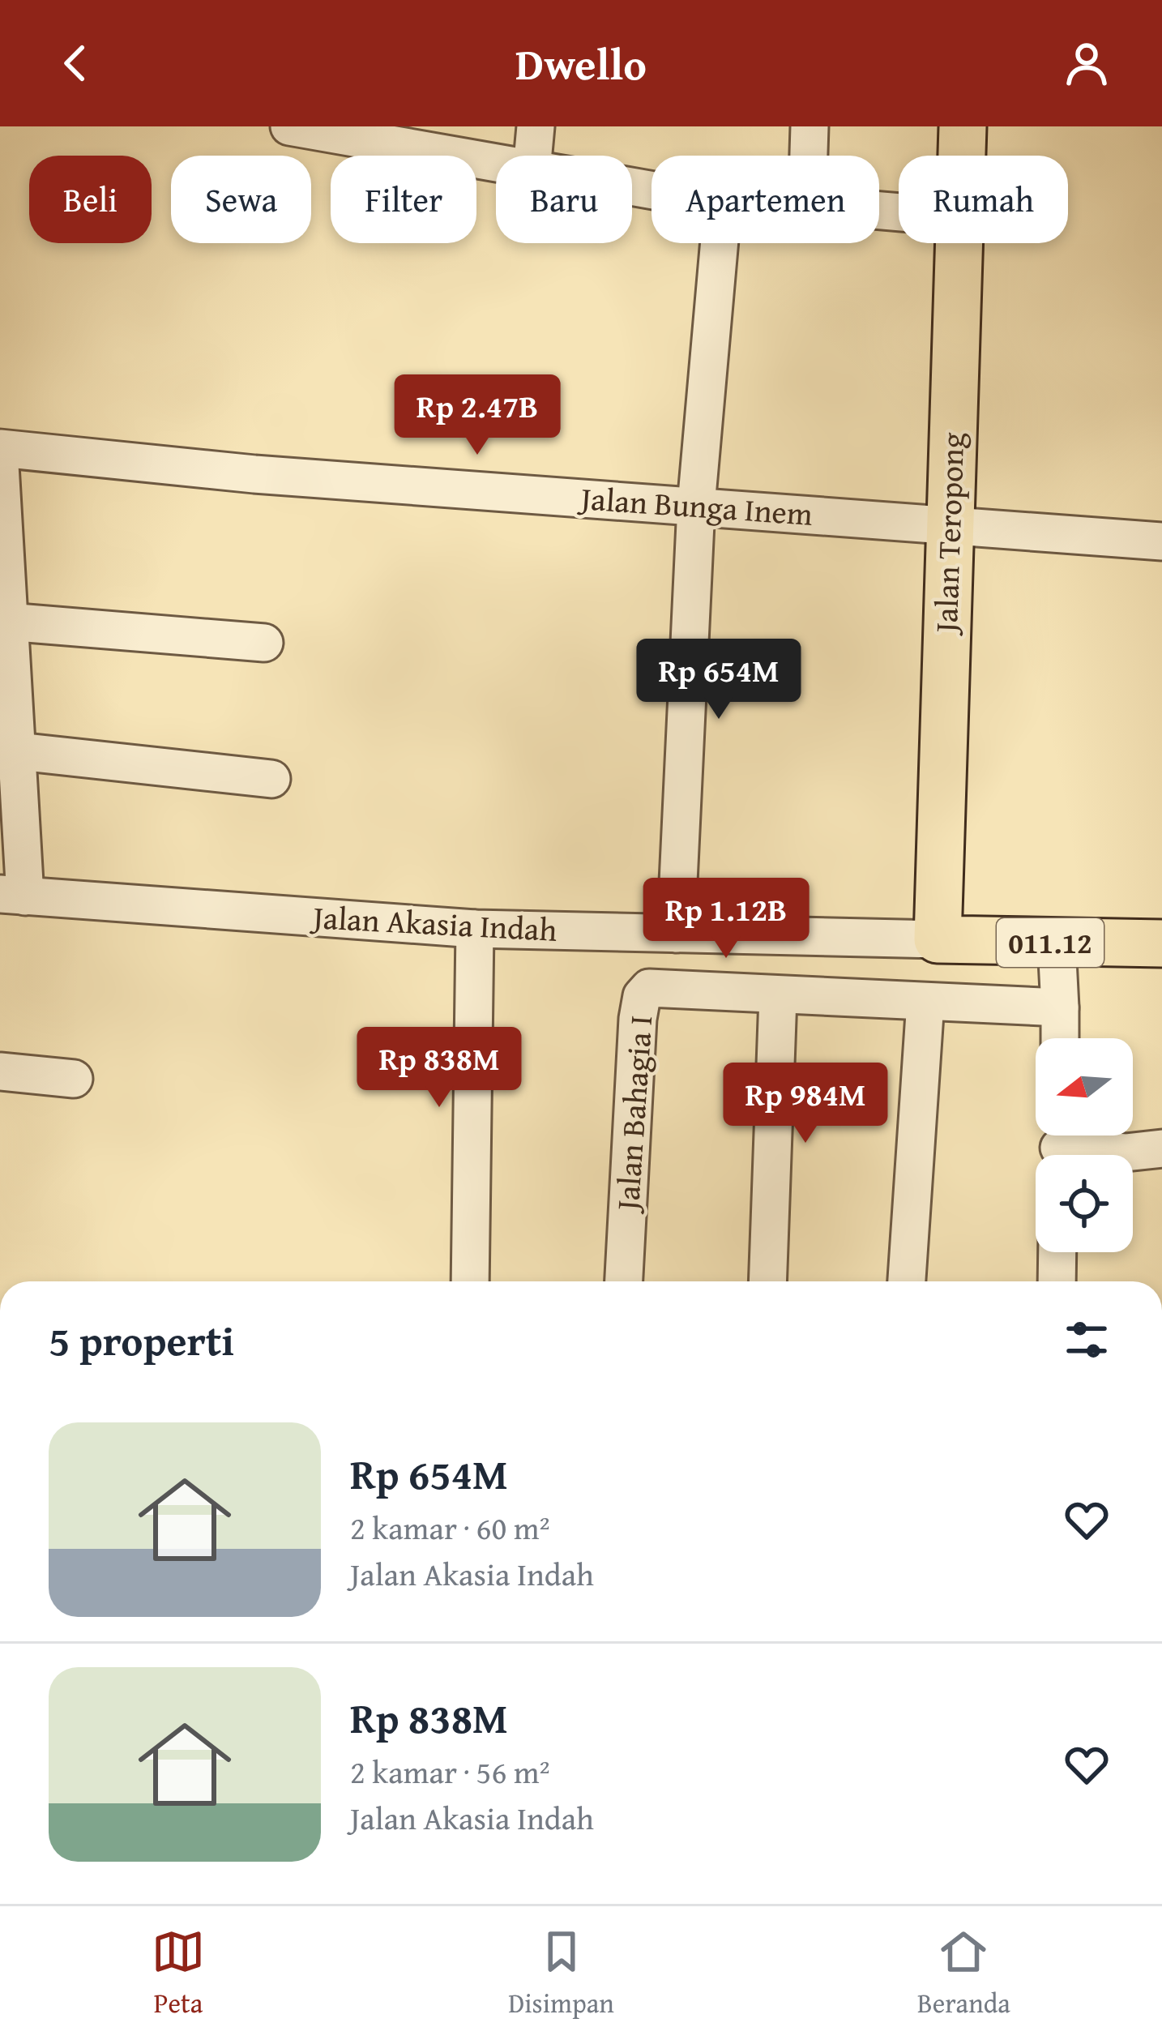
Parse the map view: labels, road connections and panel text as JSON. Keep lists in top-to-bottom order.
{
  "streets": {
    "main road": ["Jalan Teropong", "Jalan Akasia Indah", "011.12"],
    "street": ["Jalan Bunga Inem", "Jalan Bahagia I"]
  },
  "crossings": [
    ["Jalan Bunga Inem", "Jalan Teropong"],
    ["Jalan Teropong", "Jalan Akasia Indah"]
  ],
  "north": "left",
  "page": {
    "header": "Dwello",
    "chip": [
      "Beli",
      "Sewa",
      "Filter",
      "Baru",
      "Apartemen",
      "Rumah"
    ],
    "price": [
      "Rp 2.47B",
      "Rp 654M",
      "Rp 1.12B",
      "Rp 838M",
      "Rp 984M"
    ],
    "heading": "5 properti",
    "list": [
      {
        "name": "Rp 654M",
        "note": "2 kamar · 60 m² · Jalan Akasia Indah"
      },
      {
        "name": "Rp 838M",
        "note": "2 kamar · 56 m² · Jalan Akasia Indah"
      }
    ],
    "tabs": ["Peta", "Disimpan", "Beranda"]
  }
}
